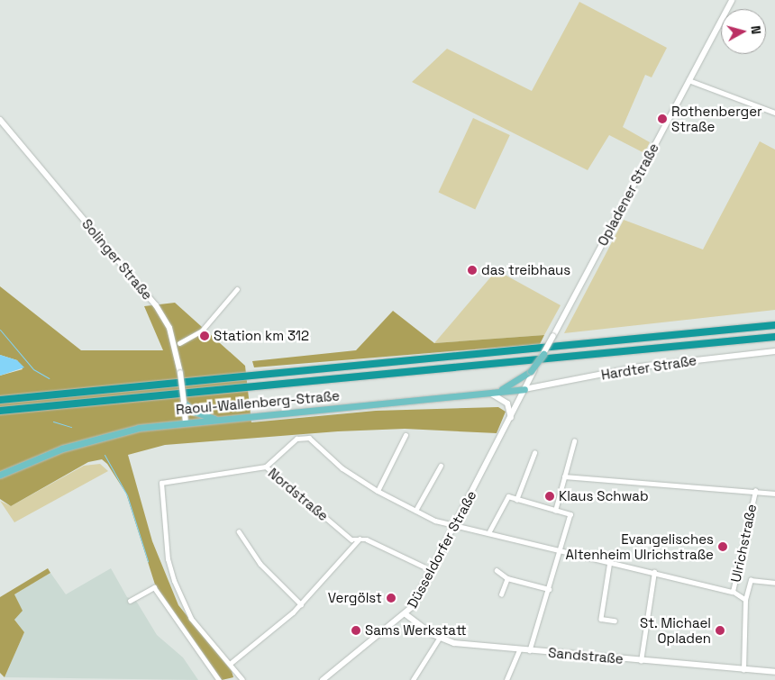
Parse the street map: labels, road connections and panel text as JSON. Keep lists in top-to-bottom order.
{
  "streets": {
    "main road": [
      "Opladener Straße",
      "Solinger Straße",
      "Hardter Straße",
      "Raoul-Wallenberg-Straße",
      "Düsseldorfer Straße",
      "Sandstraße"
    ],
    "street": ["Nordstraße", "Ulrichstraße"]
  },
  "crossings": [
    ["Solinger Straße", "Raoul-Wallenberg-Straße"],
    ["Hardter Straße", "Raoul-Wallenberg-Straße"],
    ["Hardter Straße", "Düsseldorfer Straße"],
    ["Raoul-Wallenberg-Straße", "Düsseldorfer Straße"],
    ["Ulrichstraße", "Sandstraße"],
    ["Düsseldorfer Straße", "Sandstraße"]
  ],
  "places": [
    "Rothenberger Straße",
    "das treibhaus",
    "Station km 312",
    "Klaus Schwab",
    "Evangelisches Altenheim Ulrichstraße",
    "Vergölst",
    "Sams Werkstatt",
    "St. Michael Opladen"
  ],
  "north": "right"
}
